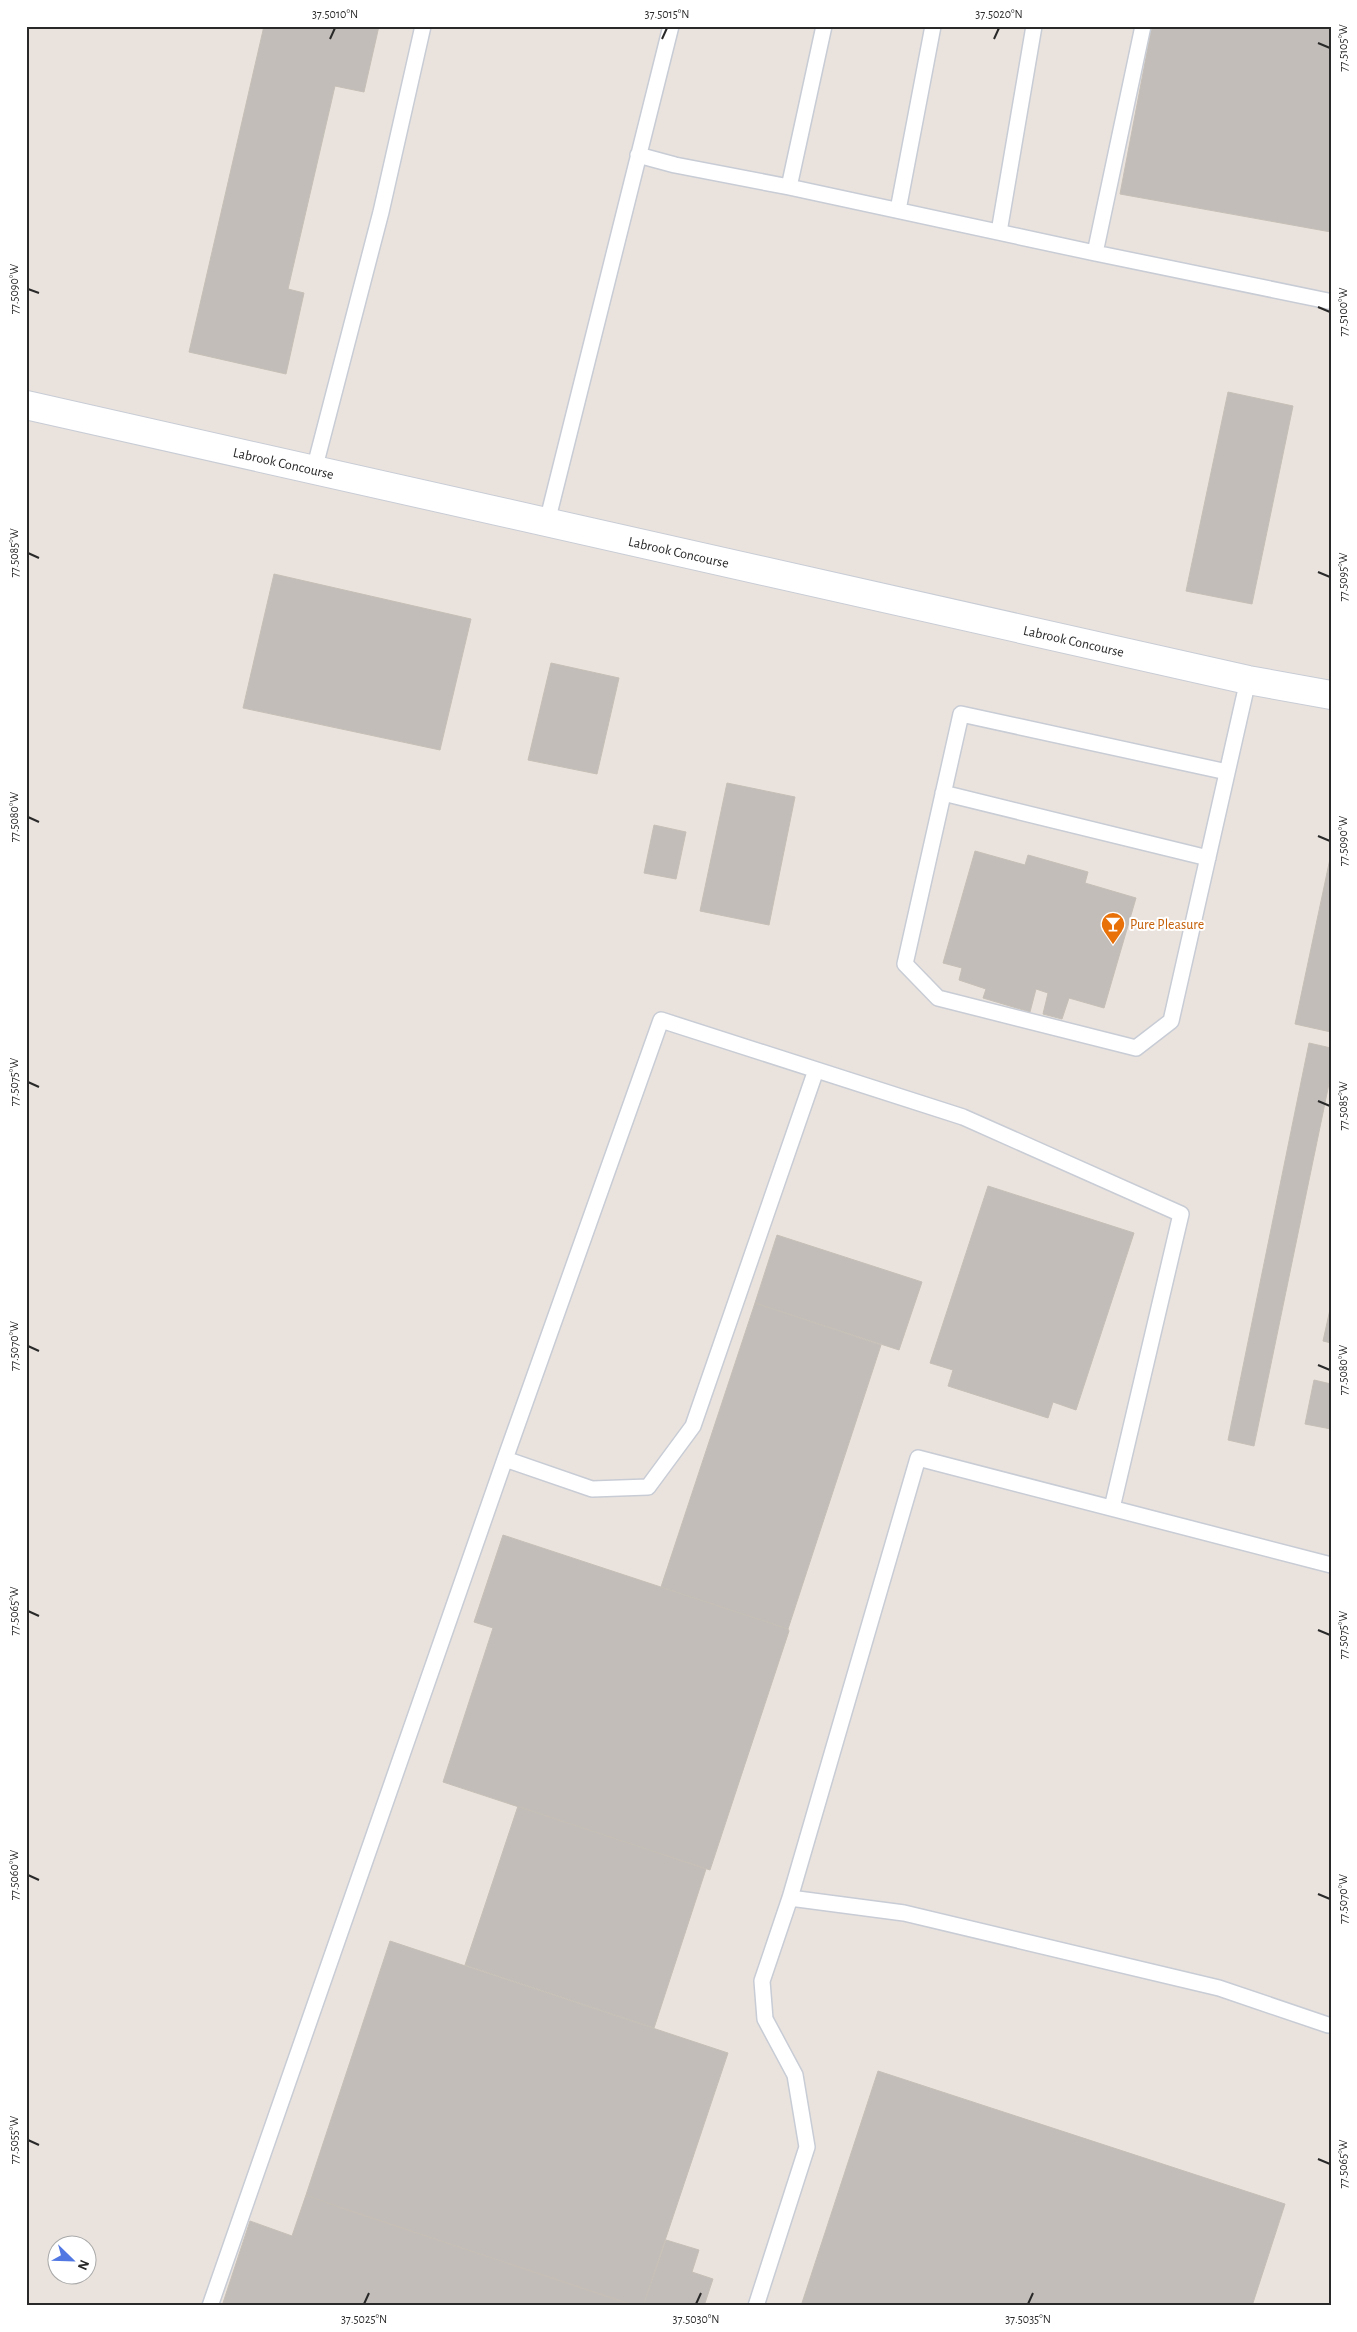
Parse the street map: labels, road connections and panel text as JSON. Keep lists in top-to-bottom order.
{
  "streets": {
    "street": ["Labrook Concourse"]
  },
  "places": {
    "bar": ["Pure Pleasure"]
  },
  "north": "bottom right",
  "coordinates": [
    "37.5010°N",
    "37.5015°N",
    "37.5020°N",
    "77.5105°W",
    "77.5090°W",
    "77.5100°W",
    "77.5085°W",
    "77.5095°W",
    "77.5080°W",
    "77.5075°W",
    "77.5070°W",
    "77.5065°W",
    "77.5060°W",
    "77.5055°W",
    "37.5025°N",
    "37.5030°N",
    "37.5035°N"
  ]
}
